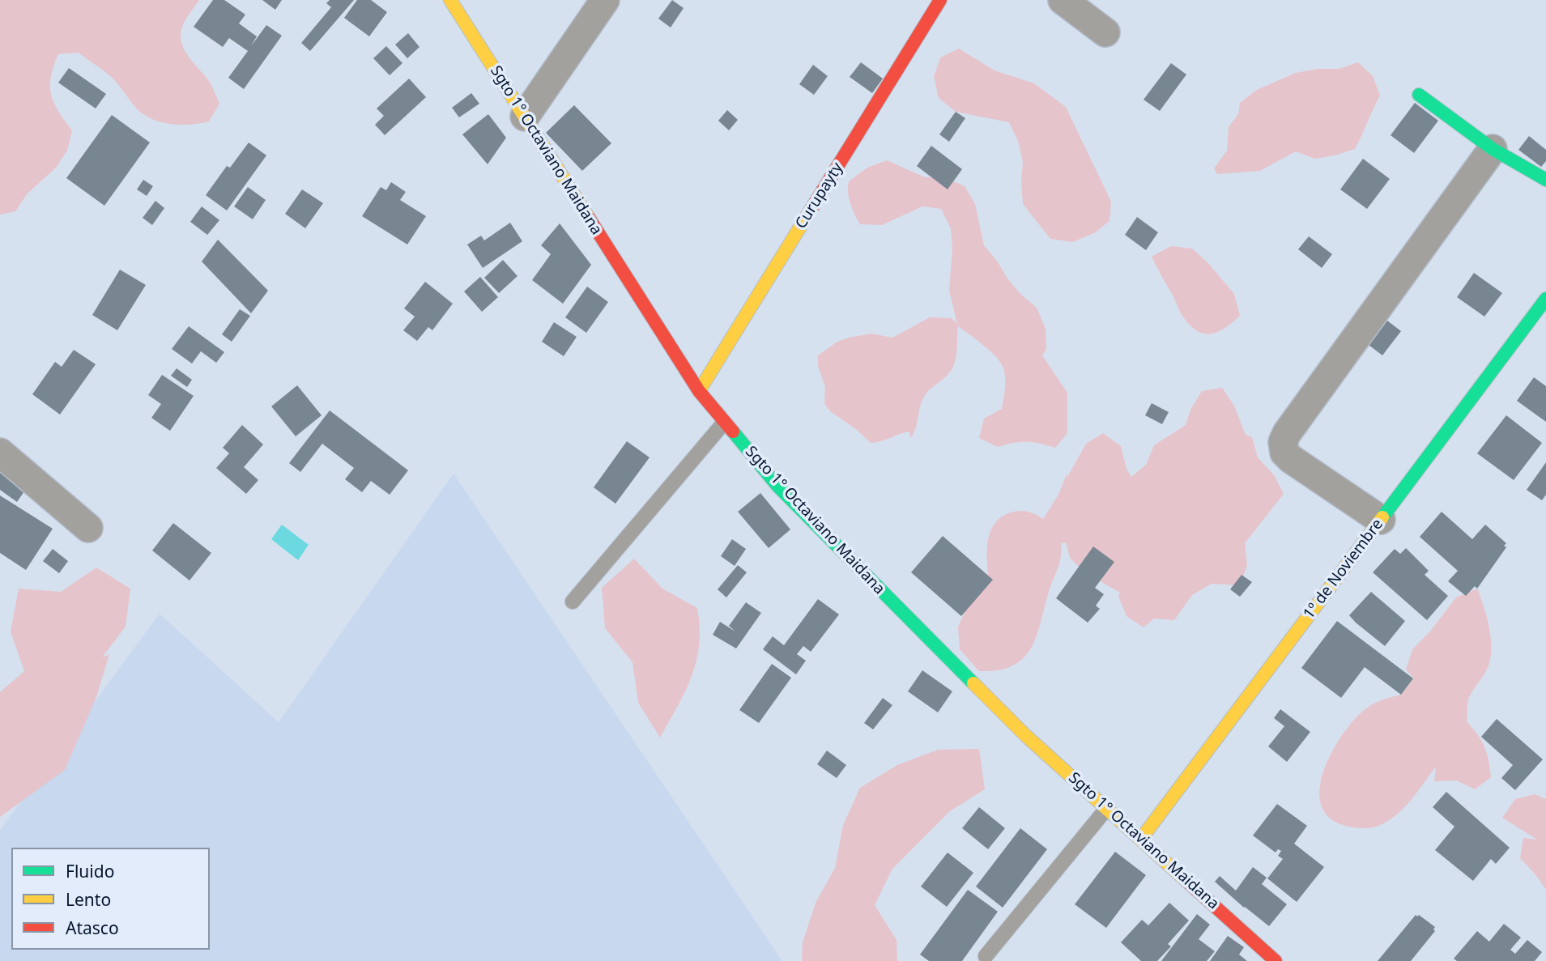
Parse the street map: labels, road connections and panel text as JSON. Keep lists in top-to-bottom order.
{
  "streets": {
    "street": ["Sgto 1° Octaviano Maidana", "Curupayty", "1º de Noviembre"]
  },
  "crossings": [
    ["Sgto 1° Octaviano Maidana", "Curupayty"],
    ["Sgto 1° Octaviano Maidana", "1º de Noviembre"]
  ],
  "legend": ["Fluido", "Lento", "Atasco"]
}
